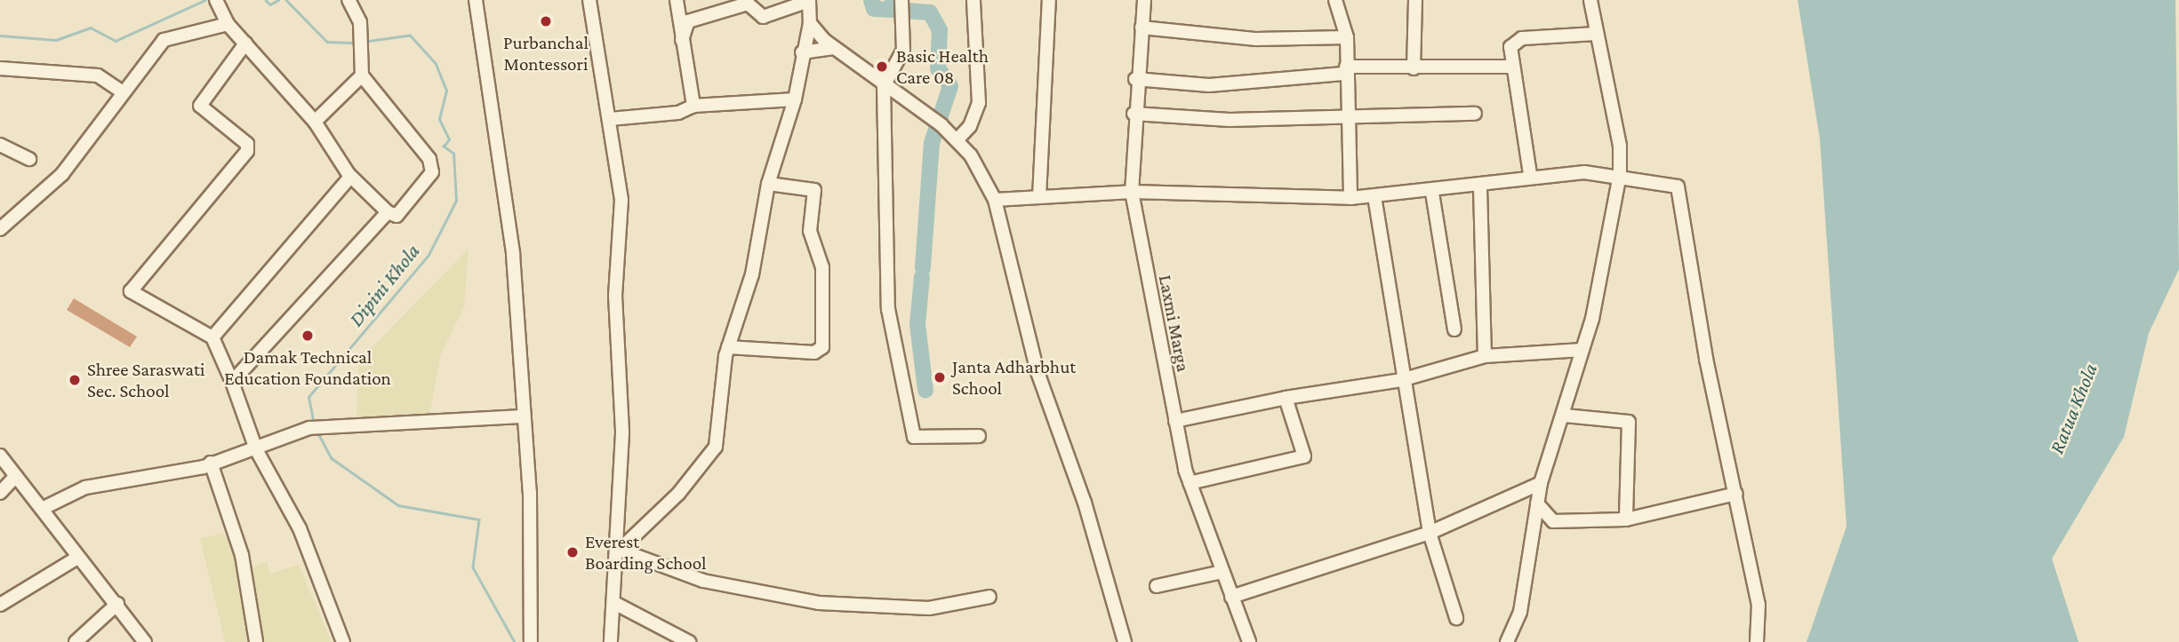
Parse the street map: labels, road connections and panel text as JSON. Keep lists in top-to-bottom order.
{
  "streets": {
    "street": ["Laxmi Marga"]
  },
  "water": ["Dipini Khola", "Ratua Khola"],
  "places": [
    "Purbanchal Montessori",
    "Basic Health Care 08",
    "Damak Technical Education Foundation",
    "Janta Adharbhut School",
    "Shree Saraswati Sec. School",
    "Everest Boarding School"
  ]
}
